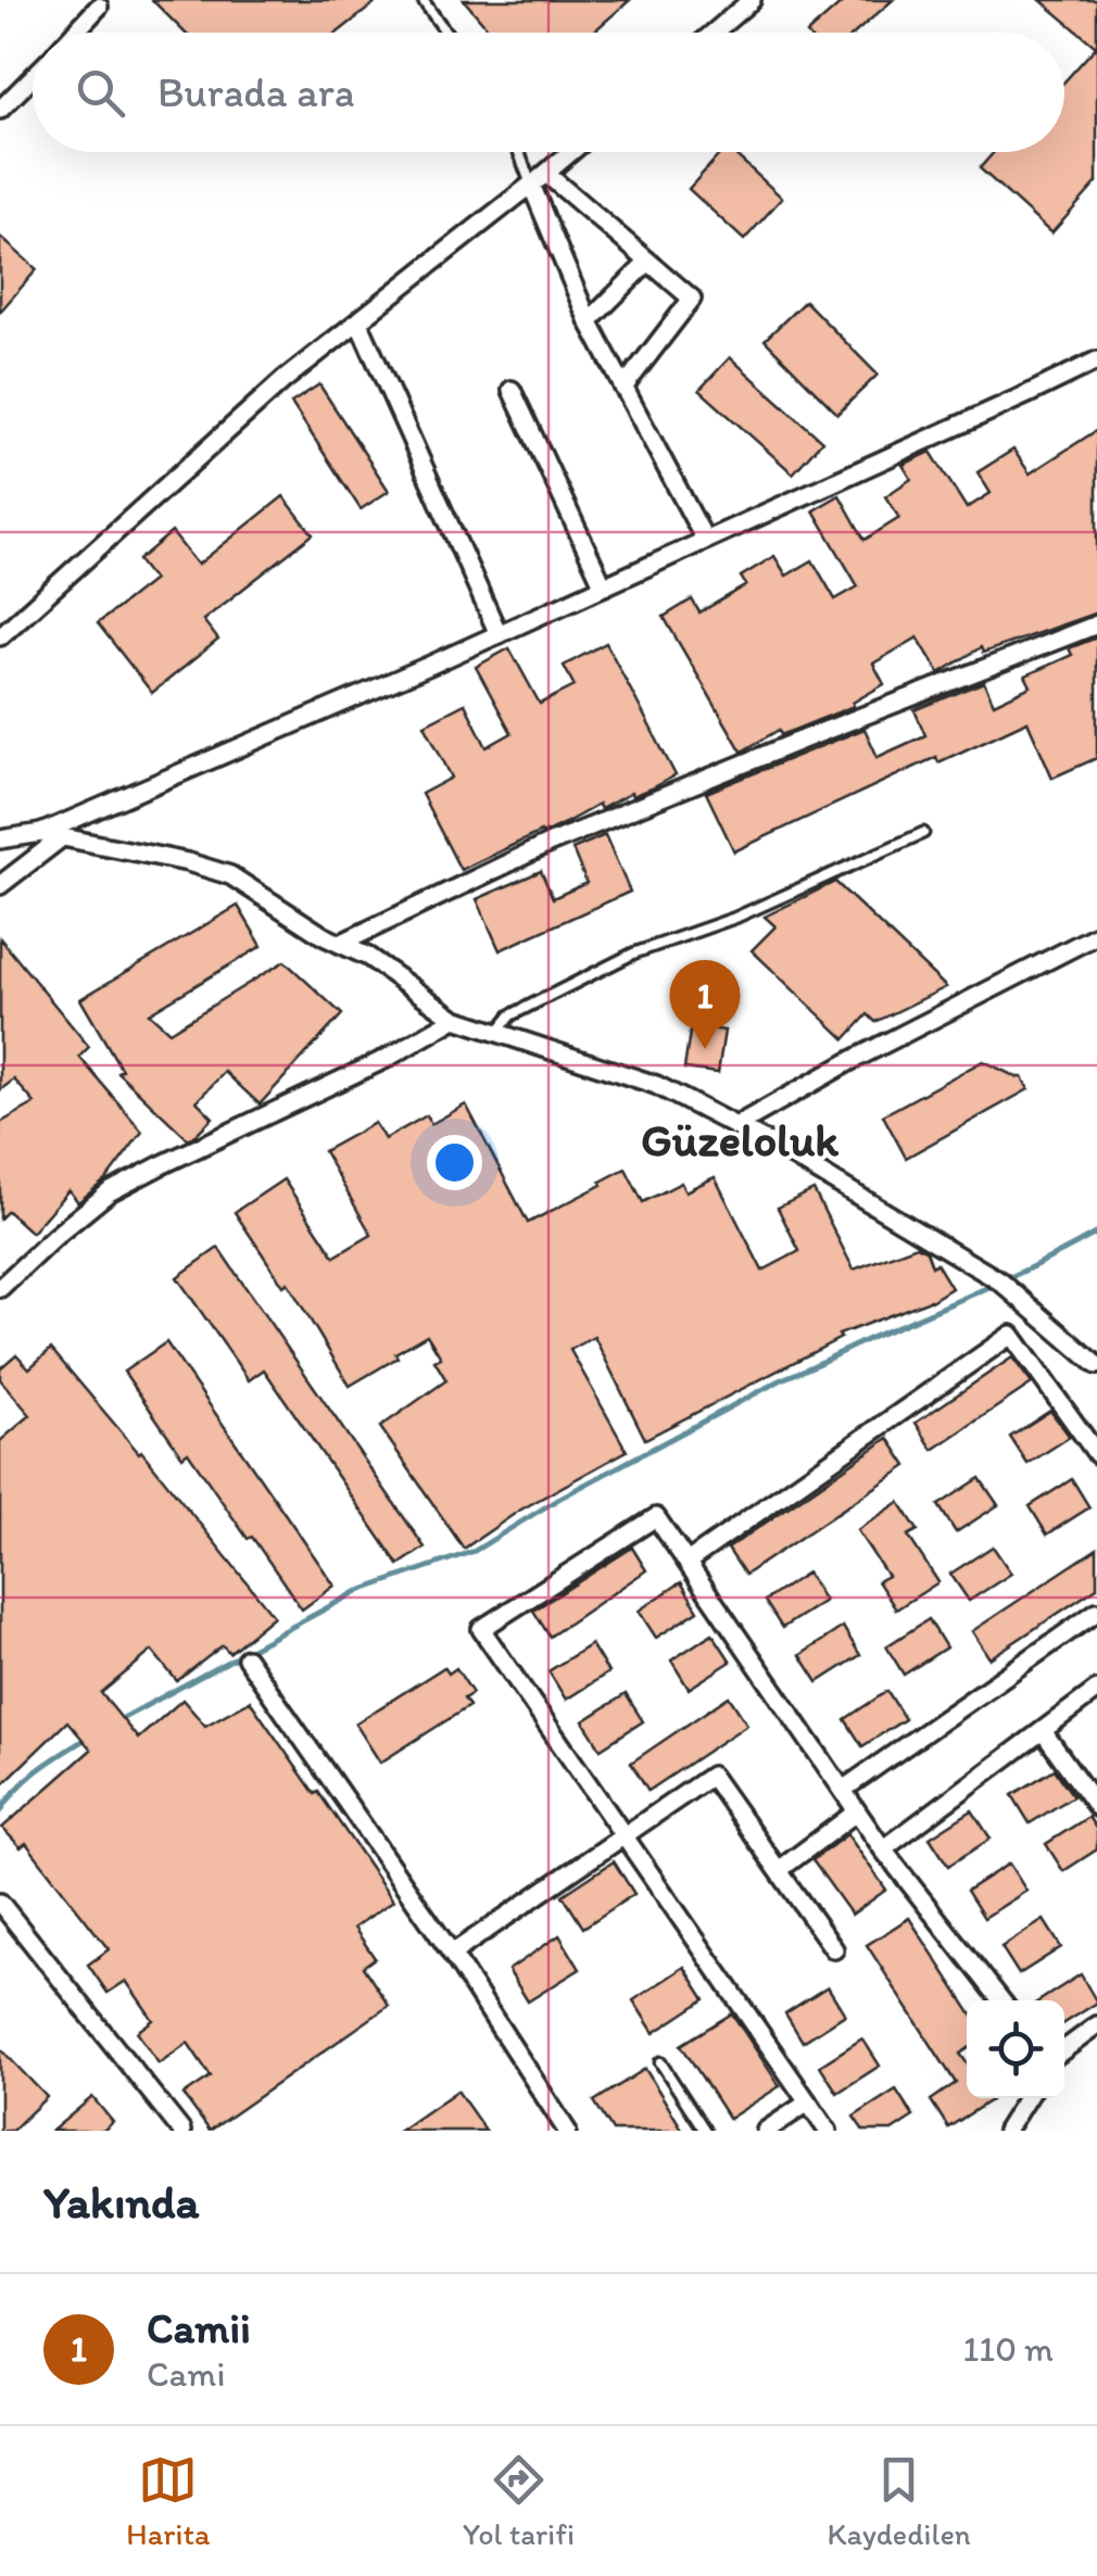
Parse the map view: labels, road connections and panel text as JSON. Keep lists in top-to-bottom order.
{
  "districts": ["Güzeloluk"],
  "page": {
    "search": "Burada ara",
    "pins": "1",
    "heading": "Yakında",
    "list": [
      {
        "mark": "1",
        "name": "Camii",
        "note": "Cami",
        "value": "110 m"
      }
    ],
    "nav": ["Harita", "Yol tarifi", "Kaydedilen"]
  }
}
